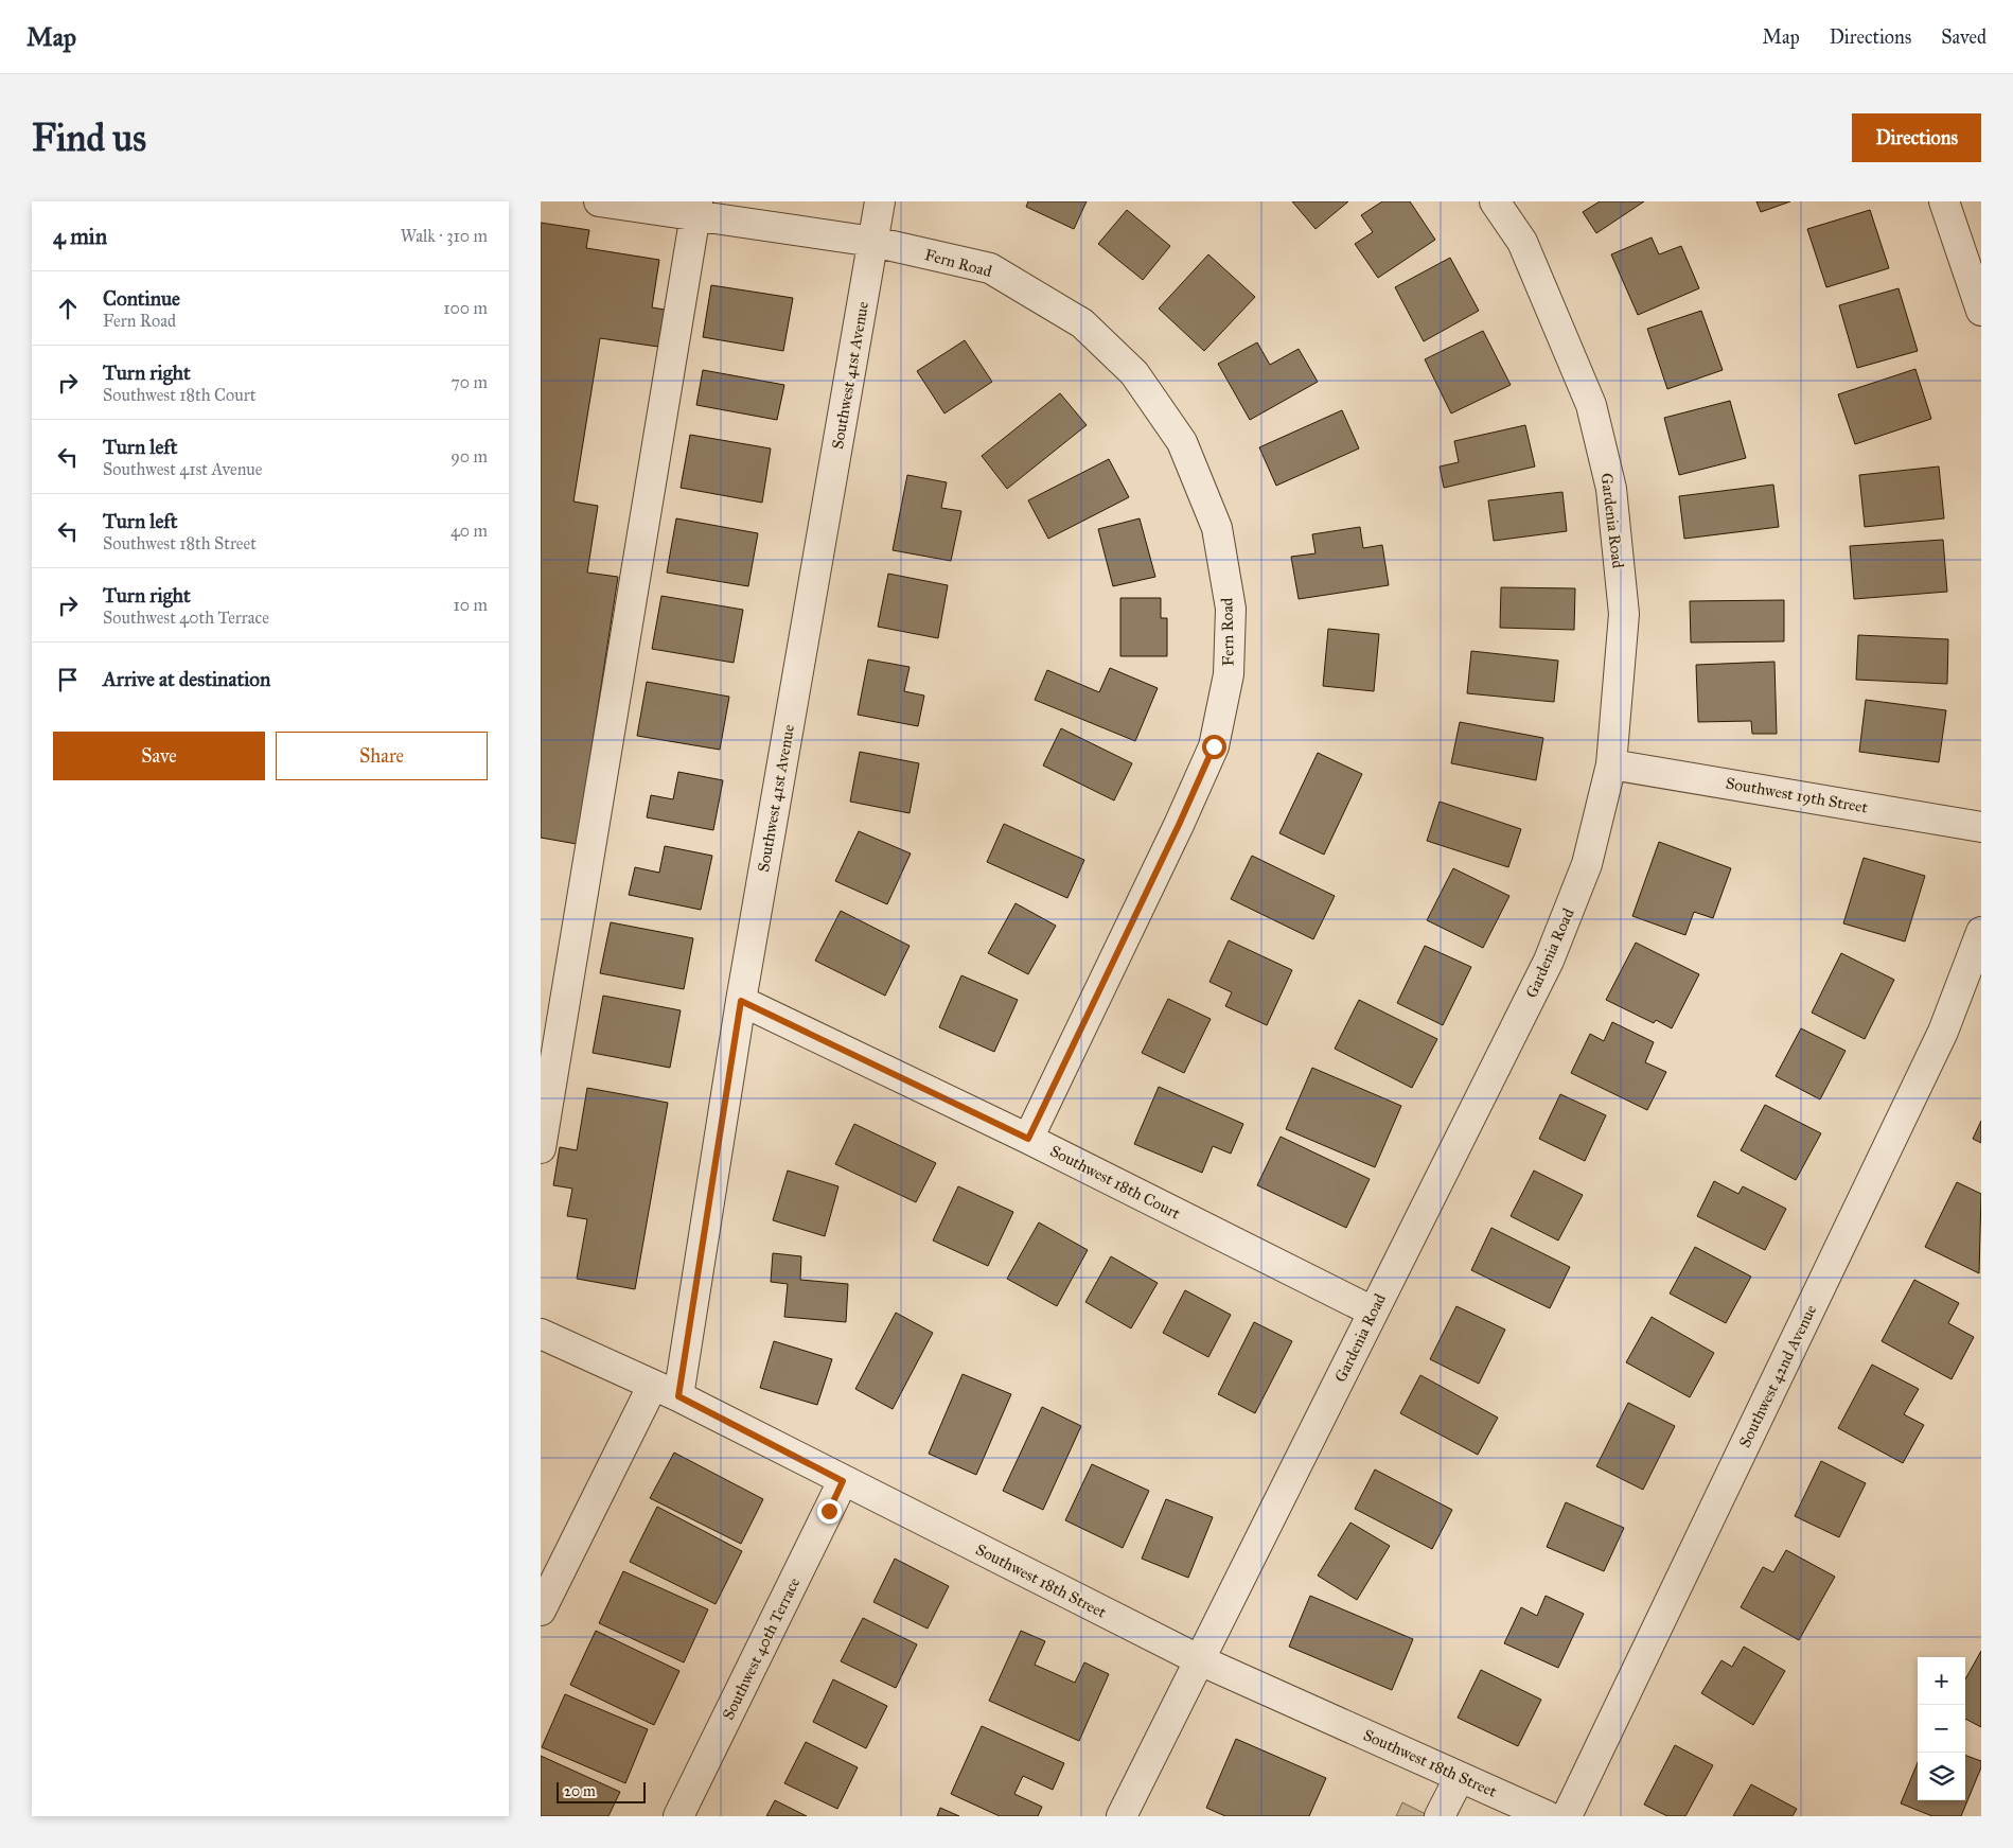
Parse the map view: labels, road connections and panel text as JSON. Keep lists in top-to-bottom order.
{
  "streets": {
    "street": [
      "Fern Road",
      "Southwest 41st Avenue",
      "Gardenia Road",
      "Southwest 19th Street",
      "Southwest 18th Court",
      "Southwest 42nd Avenue",
      "Southwest 18th Street",
      "Southwest 40th Terrace"
    ]
  },
  "crossings": [
    ["Fern Road", "Southwest 41st Avenue"],
    ["Fern Road", "Southwest 18th Court"],
    ["Southwest 41st Avenue", "Southwest 18th Court"],
    ["Southwest 41st Avenue", "Southwest 18th Street"],
    ["Gardenia Road", "Southwest 19th Street"],
    ["Gardenia Road", "Southwest 18th Court"],
    ["Gardenia Road", "Southwest 18th Street"],
    ["Southwest 18th Street", "Southwest 40th Terrace"]
  ],
  "scale_bar": "20 m",
  "page": {
    "header": "Map",
    "nav": ["Map", "Directions", "Saved"],
    "buttons": [
      "Directions",
      ["Save", "Share"]
    ],
    "title": "Find us",
    "heading": ["4 min", "Walk · 310 m"],
    "list": [
      ["Continue", "Fern Road", "100 m"],
      ["Turn right", "Southwest 18th Court", "70 m"],
      ["Turn left", "Southwest 41st Avenue", "90 m"],
      ["Turn left", "Southwest 18th Street", "40 m"],
      ["Turn right", "Southwest 40th Terrace", "10 m"],
      "Arrive at destination"
    ],
    "map_buttons": ["+", "−"],
    "scale": "20 m"
  }
}
